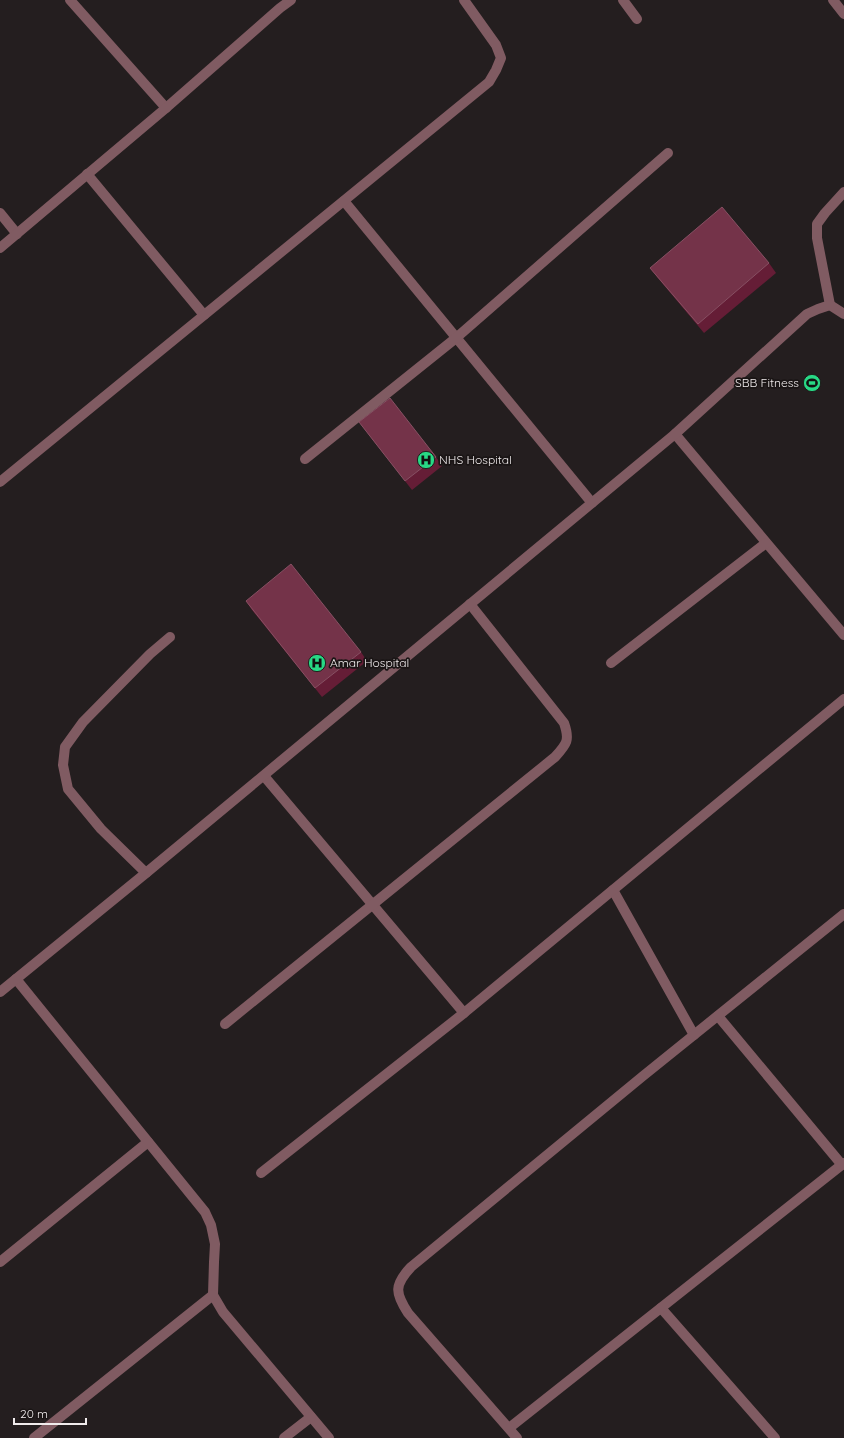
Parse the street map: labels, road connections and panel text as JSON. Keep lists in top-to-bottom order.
{
  "places": {
    "sports": ["SBB Fitness"],
    "hospital": ["NHS Hospital", "Amar Hospital"]
  },
  "scale_bar": "20 m"
}
